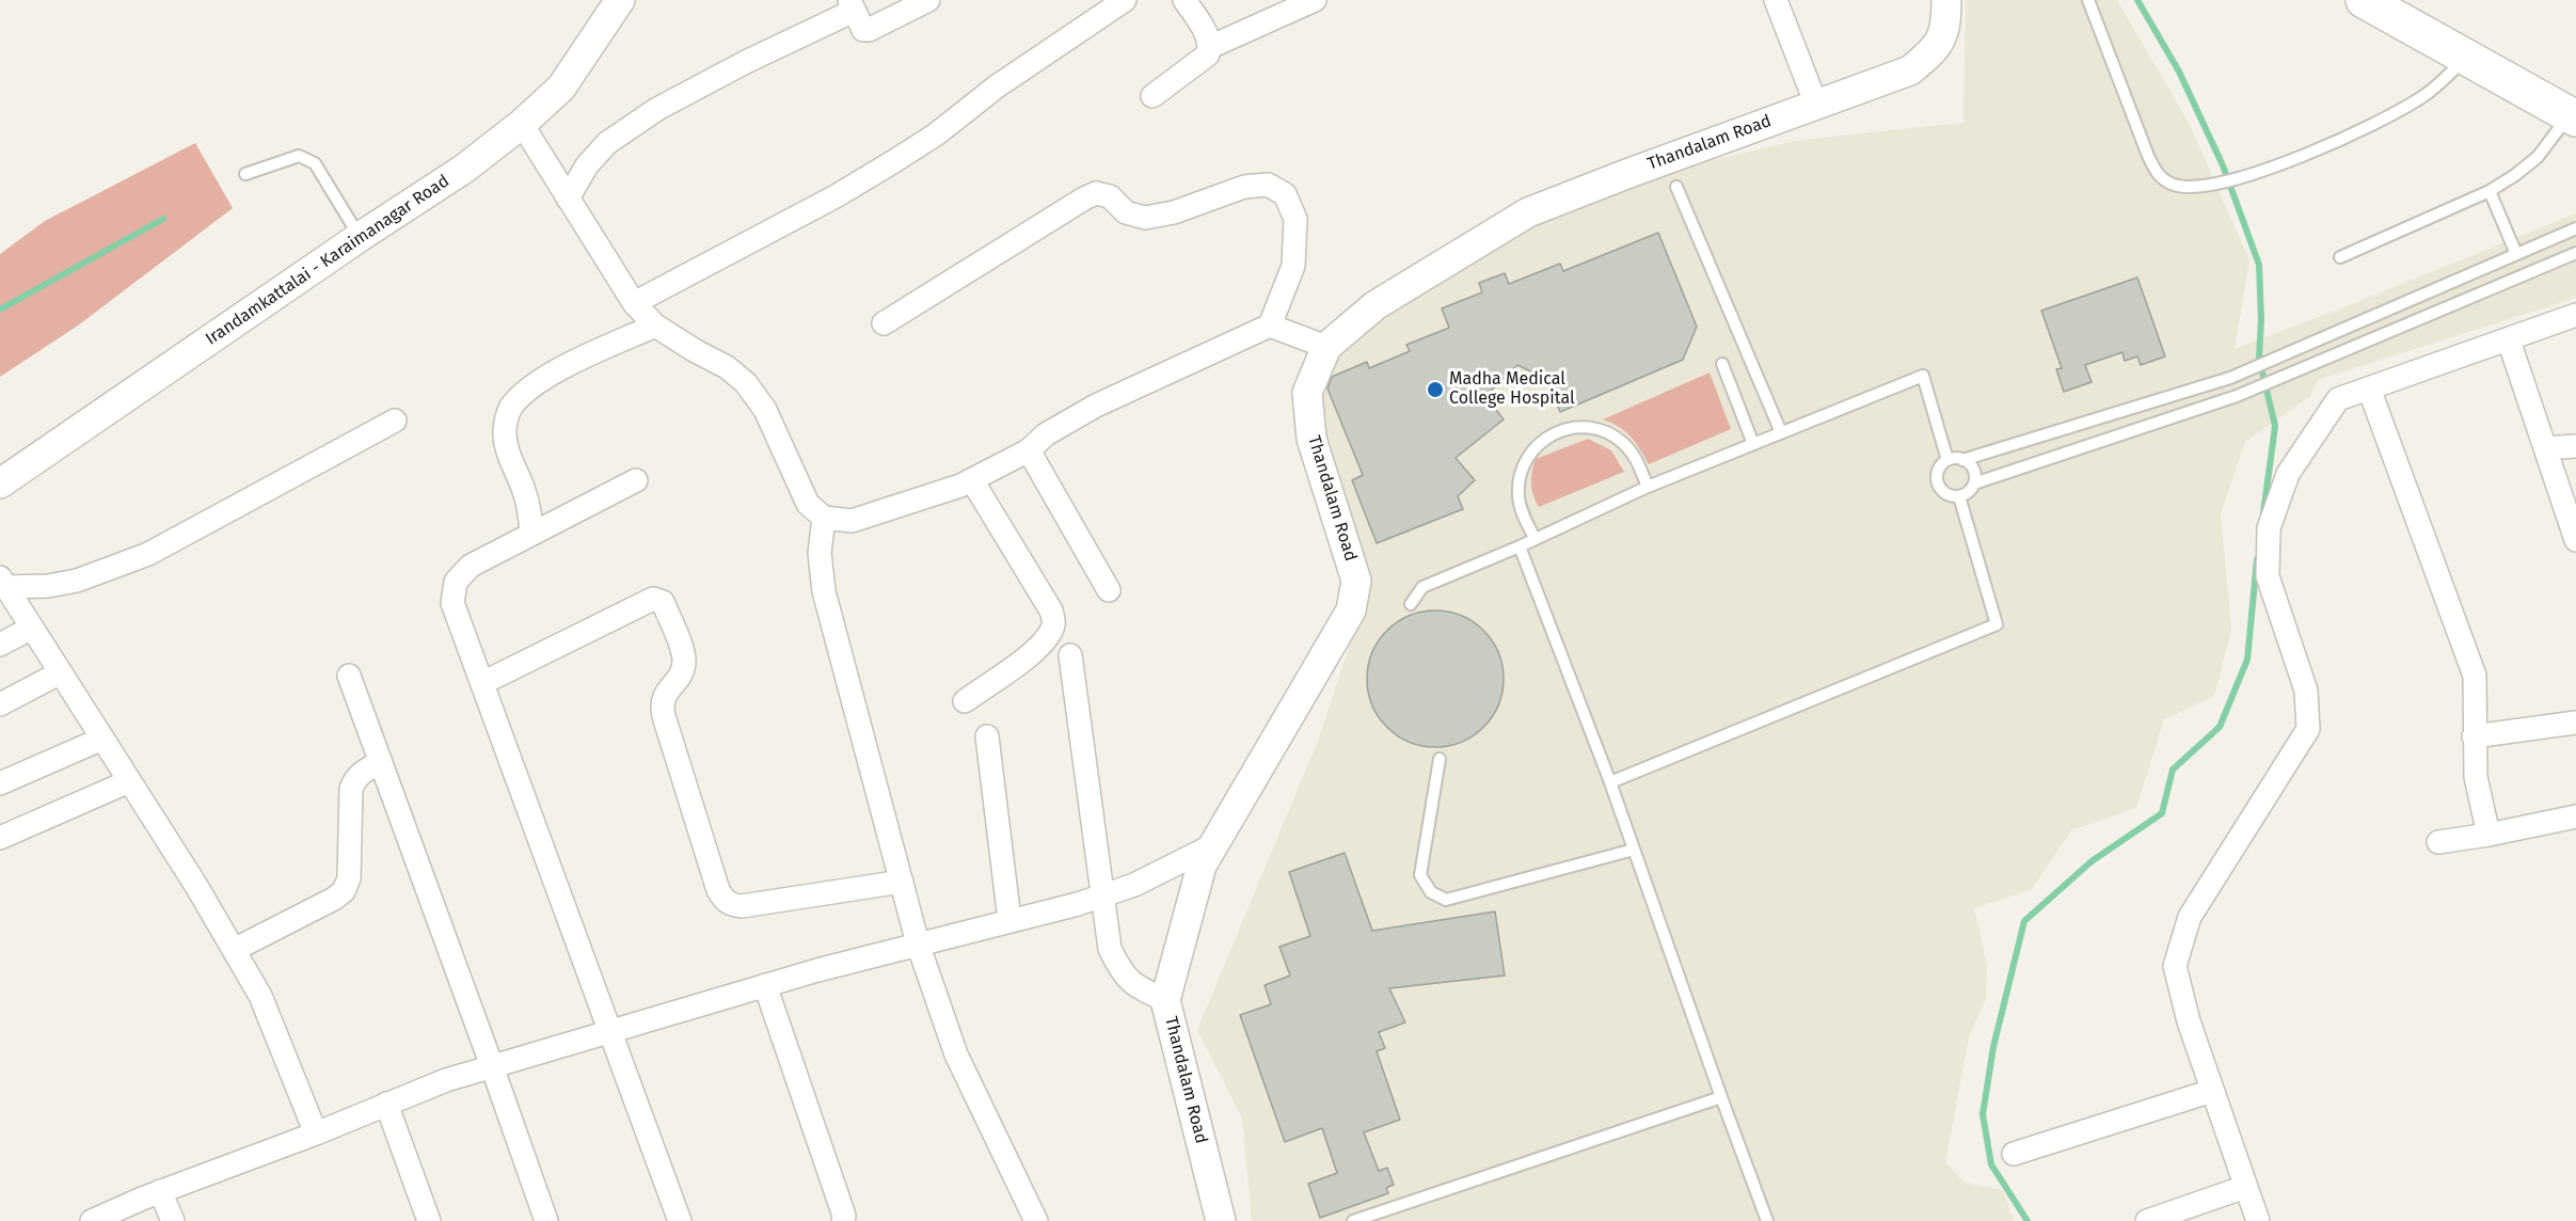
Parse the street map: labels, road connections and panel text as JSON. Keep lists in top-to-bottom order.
{
  "streets": {
    "street": ["Thandalam Road", "Irandamkattalai - Karaimanagar Road"]
  },
  "places": ["Madha Medical College Hospital"]
}
